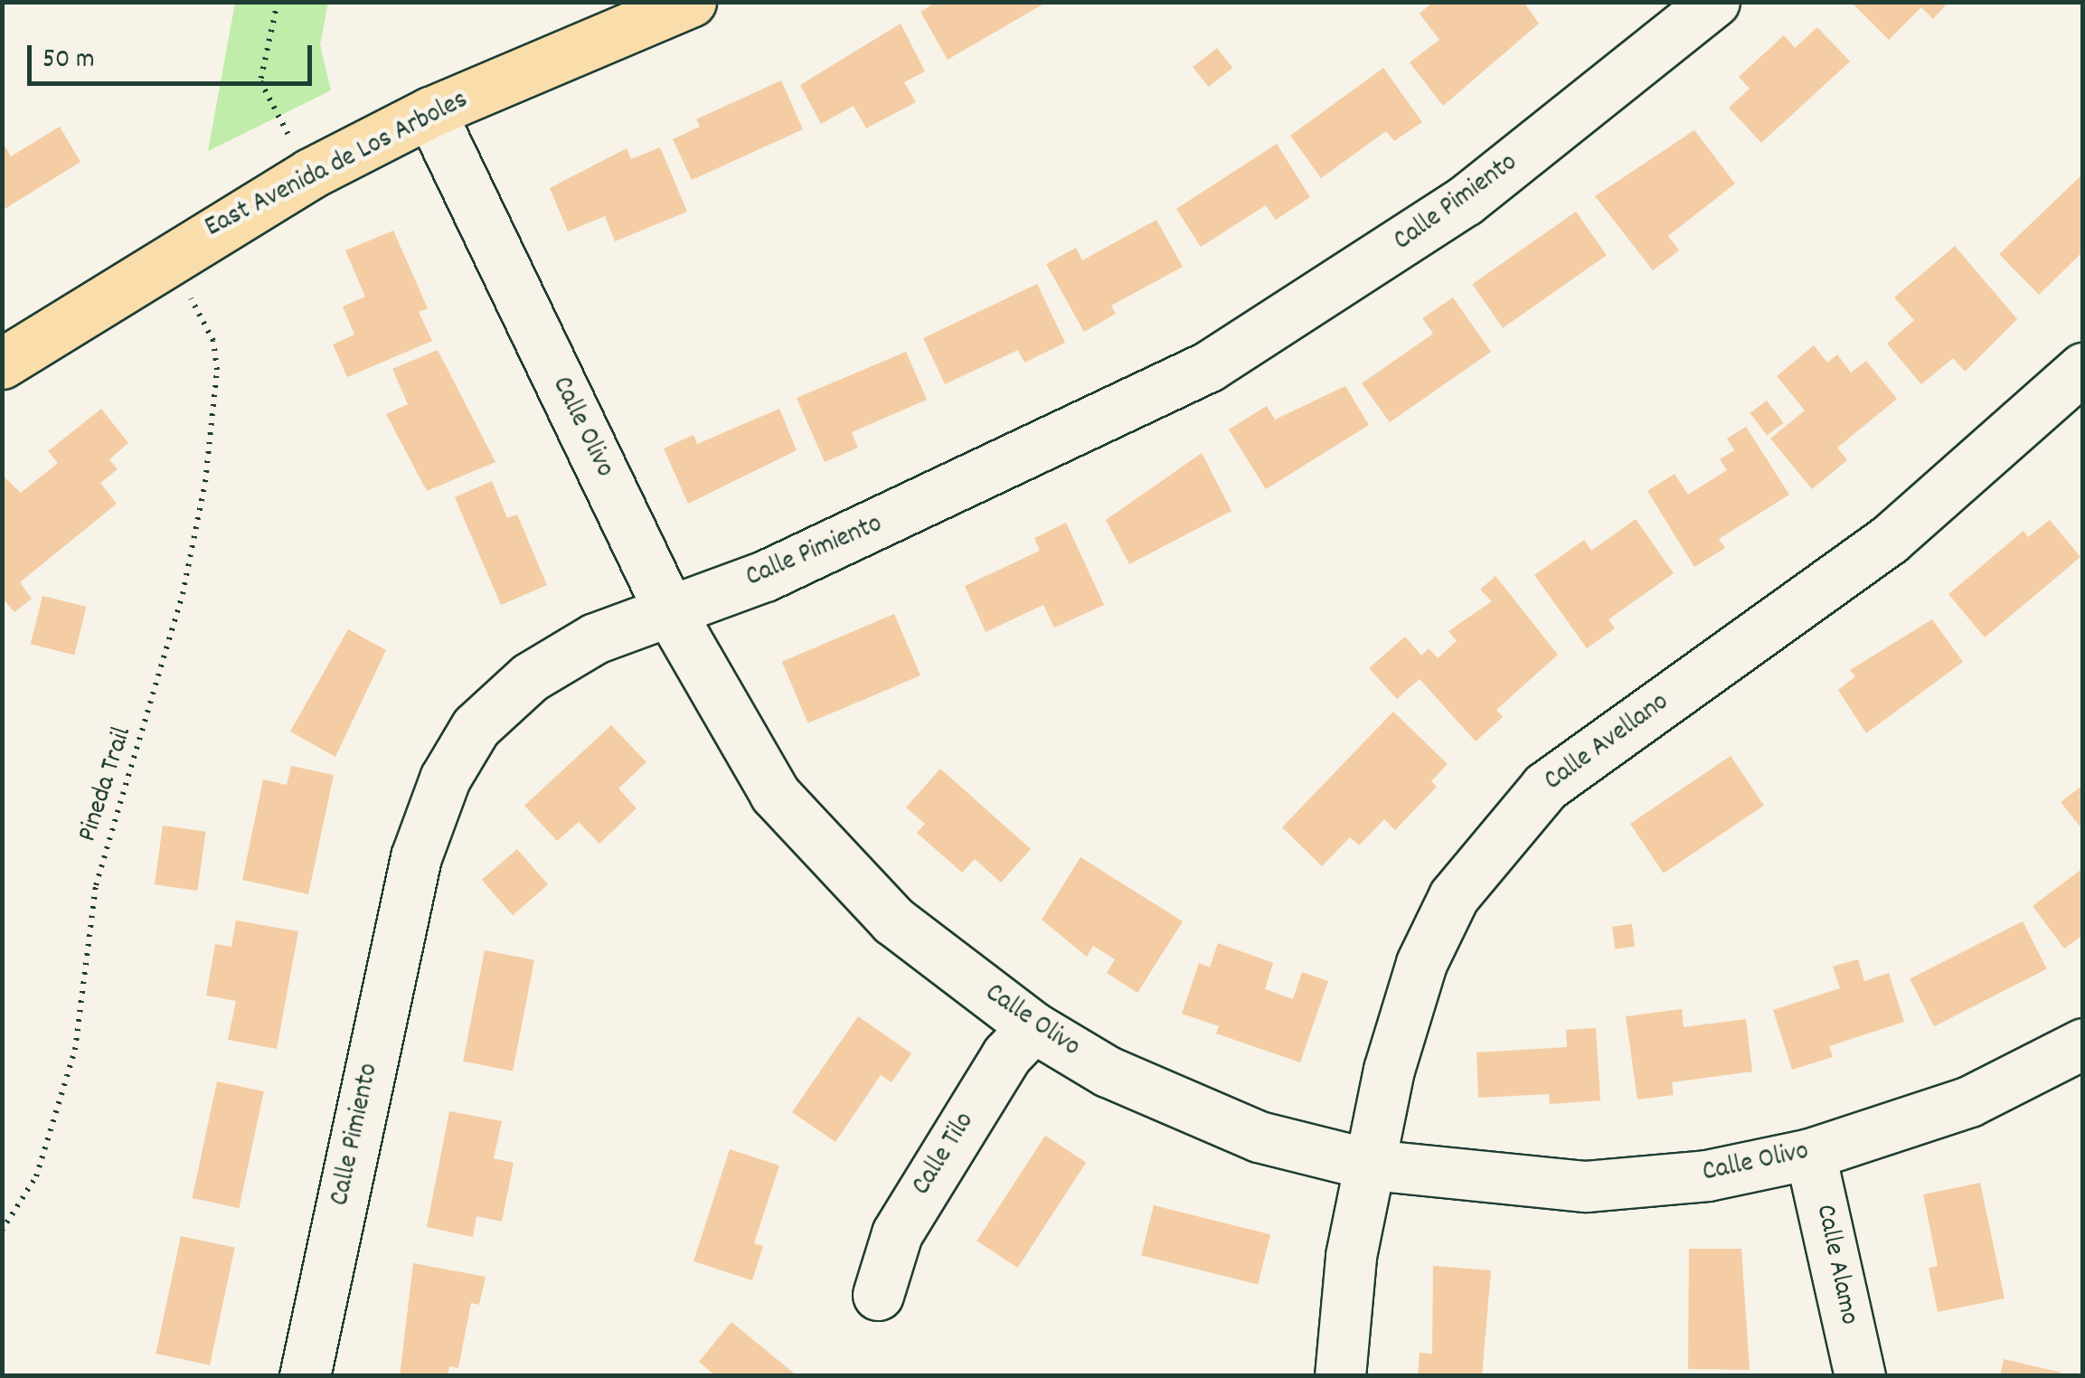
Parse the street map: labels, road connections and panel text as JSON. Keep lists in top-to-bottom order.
{
  "streets": {
    "main road": ["East Avenida de Los Arboles"],
    "street": [
      "Calle Pimiento",
      "Calle Olivo",
      "Calle Avellano",
      "Calle Tilo",
      "Calle Alamo"
    ],
    "path": ["Pineda Trail"]
  },
  "crossings": [
    ["East Avenida de Los Arboles", "Calle Olivo"],
    ["Calle Pimiento", "Calle Olivo"],
    ["Calle Olivo", "Calle Avellano"],
    ["Calle Olivo", "Calle Tilo"],
    ["Calle Olivo", "Calle Alamo"]
  ],
  "scale_bar": "50 m"
}
